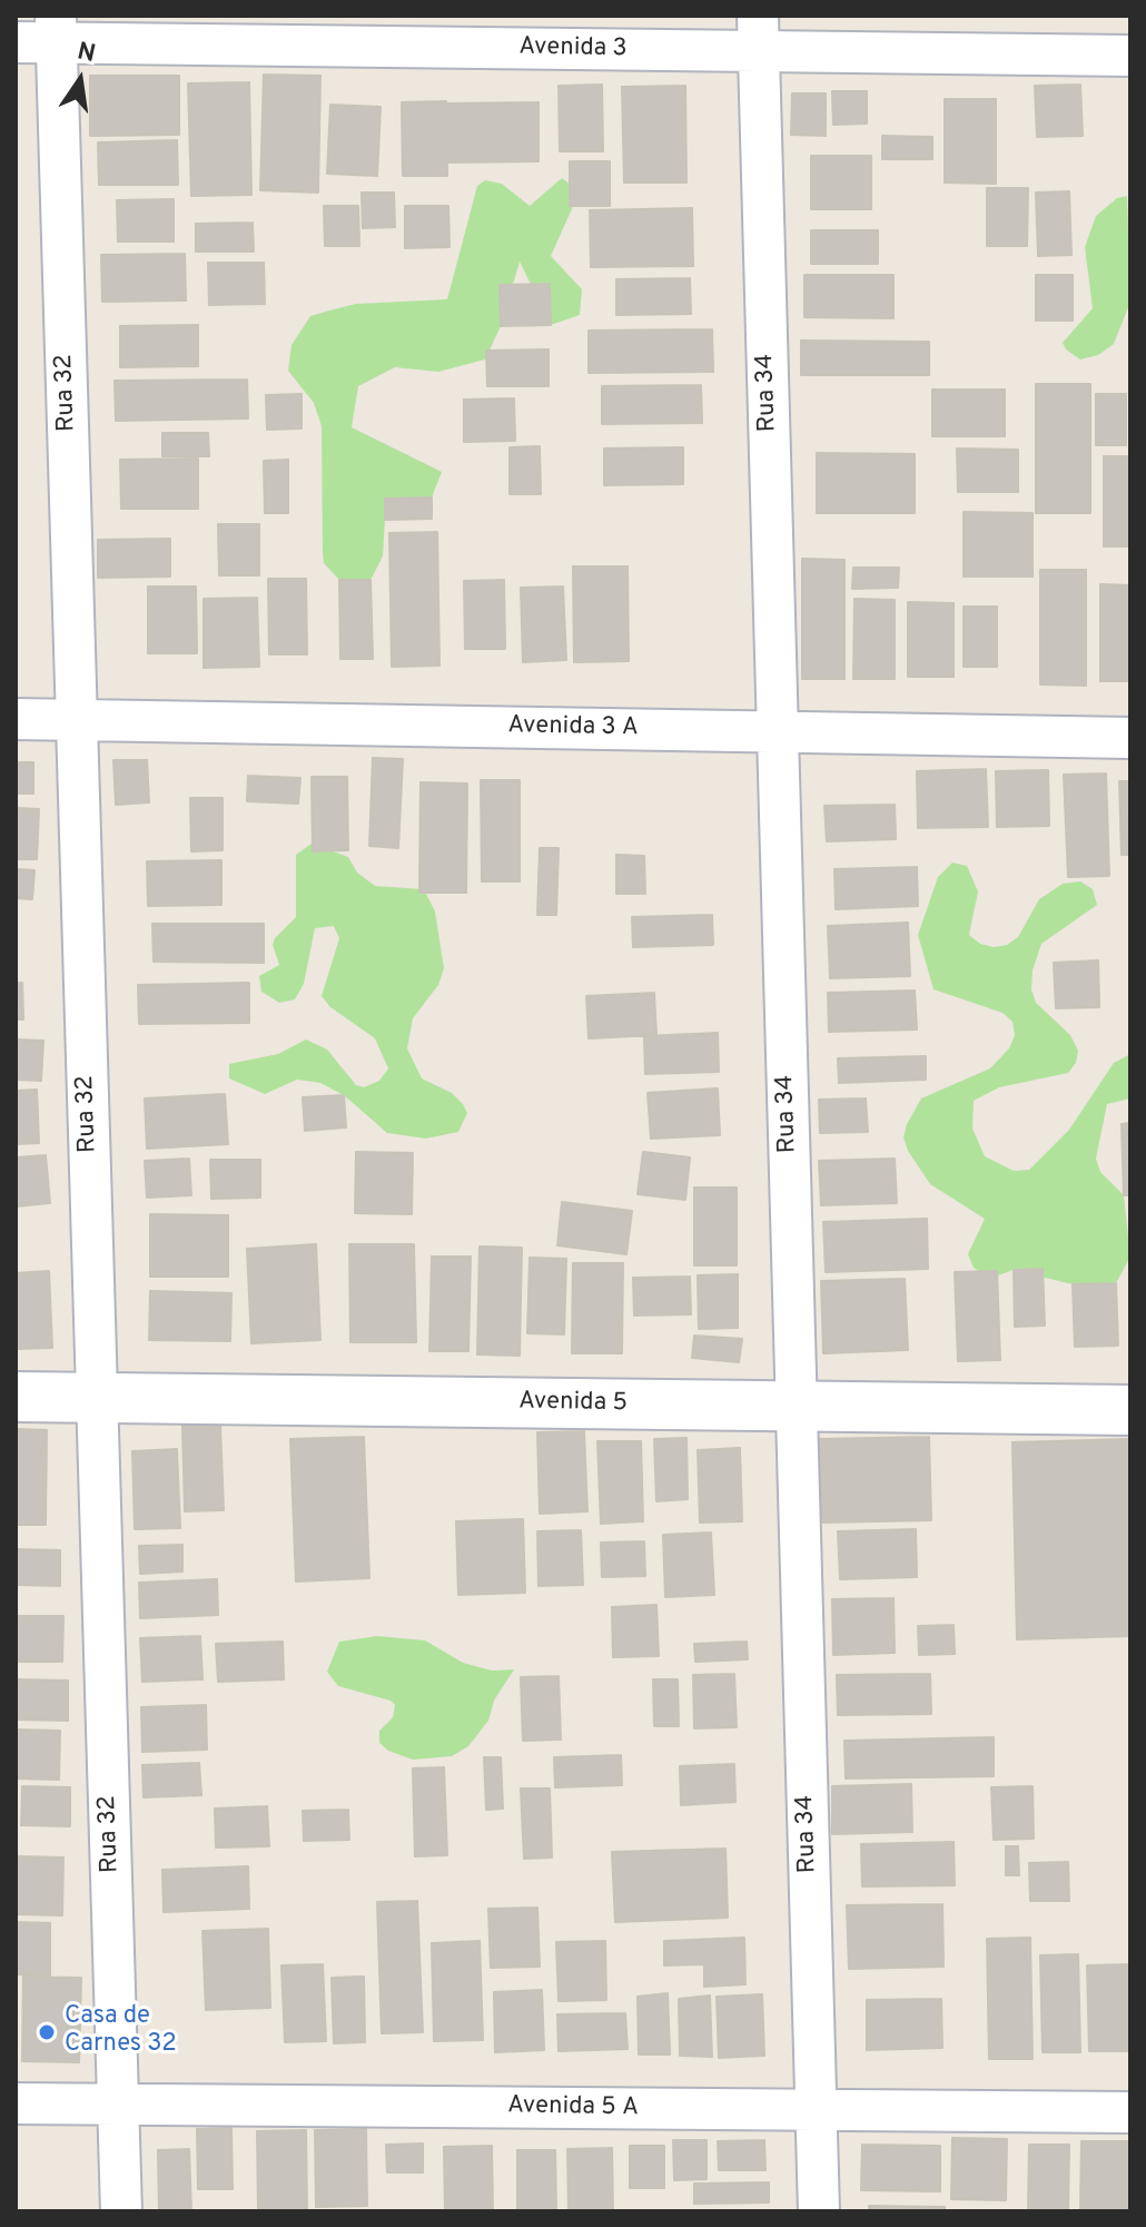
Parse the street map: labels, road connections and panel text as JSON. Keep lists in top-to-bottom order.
{
  "streets": {
    "street": [
      "Avenida 3",
      "Rua 32",
      "Rua 34",
      "Avenida 3 A",
      "Avenida 5",
      "Avenida 5 A"
    ]
  },
  "crossings": [
    ["Avenida 3", "Rua 32"],
    ["Avenida 3", "Rua 34"],
    ["Rua 32", "Avenida 3 A"],
    ["Rua 32", "Avenida 5"],
    ["Rua 32", "Avenida 5 A"],
    ["Rua 34", "Avenida 3 A"],
    ["Rua 34", "Avenida 5"],
    ["Rua 34", "Avenida 5 A"]
  ],
  "places": ["Casa de Carnes 32"],
  "north": "top"
}
